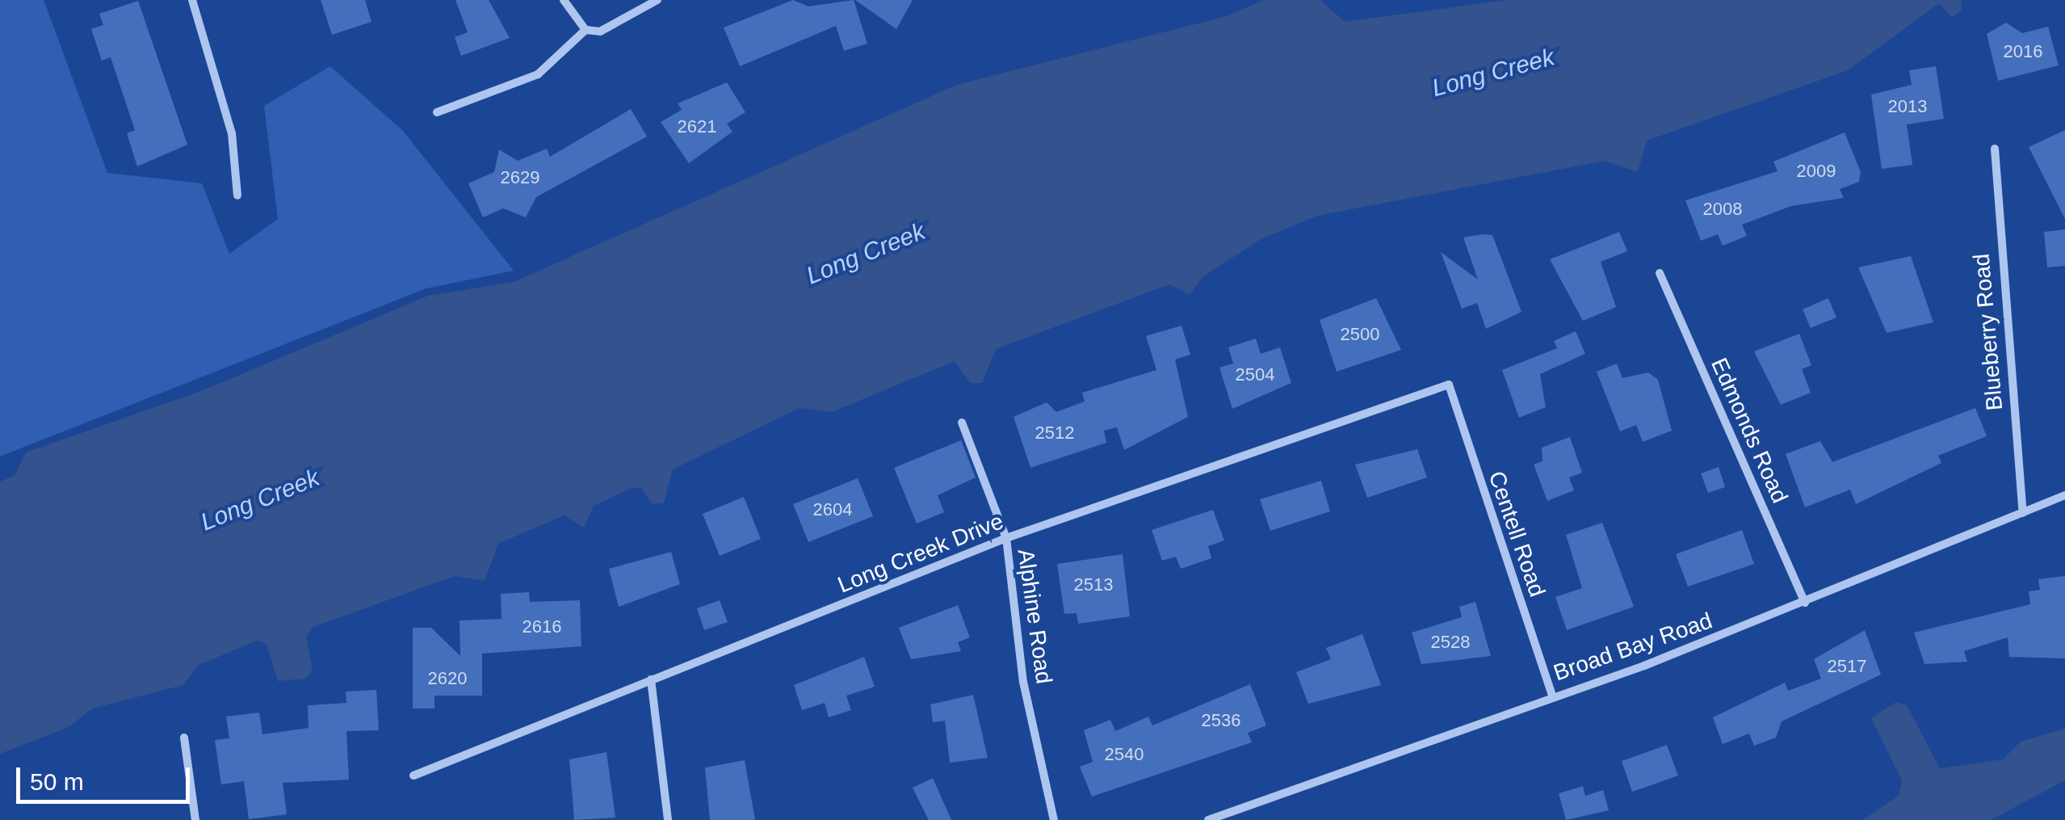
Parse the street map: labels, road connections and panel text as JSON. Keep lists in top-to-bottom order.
{
  "streets": {
    "street": [
      "Blueberry Road",
      "Edmonds Road",
      "Centell Road",
      "Long Creek Drive",
      "Alphine Road",
      "Broad Bay Road"
    ]
  },
  "crossings": [
    ["Blueberry Road", "Broad Bay Road"],
    ["Edmonds Road", "Broad Bay Road"],
    ["Centell Road", "Long Creek Drive"],
    ["Centell Road", "Broad Bay Road"],
    ["Long Creek Drive", "Alphine Road"]
  ],
  "water": ["Long Creek"],
  "house_numbers": [
    "2016",
    "2013",
    "2621",
    "2009",
    "2629",
    "2008",
    "2500",
    "2504",
    "2512",
    "2604",
    "2513",
    "2616",
    "2528",
    "2517",
    "2620",
    "2536",
    "2540"
  ],
  "scale_bar": "50 m"
}
